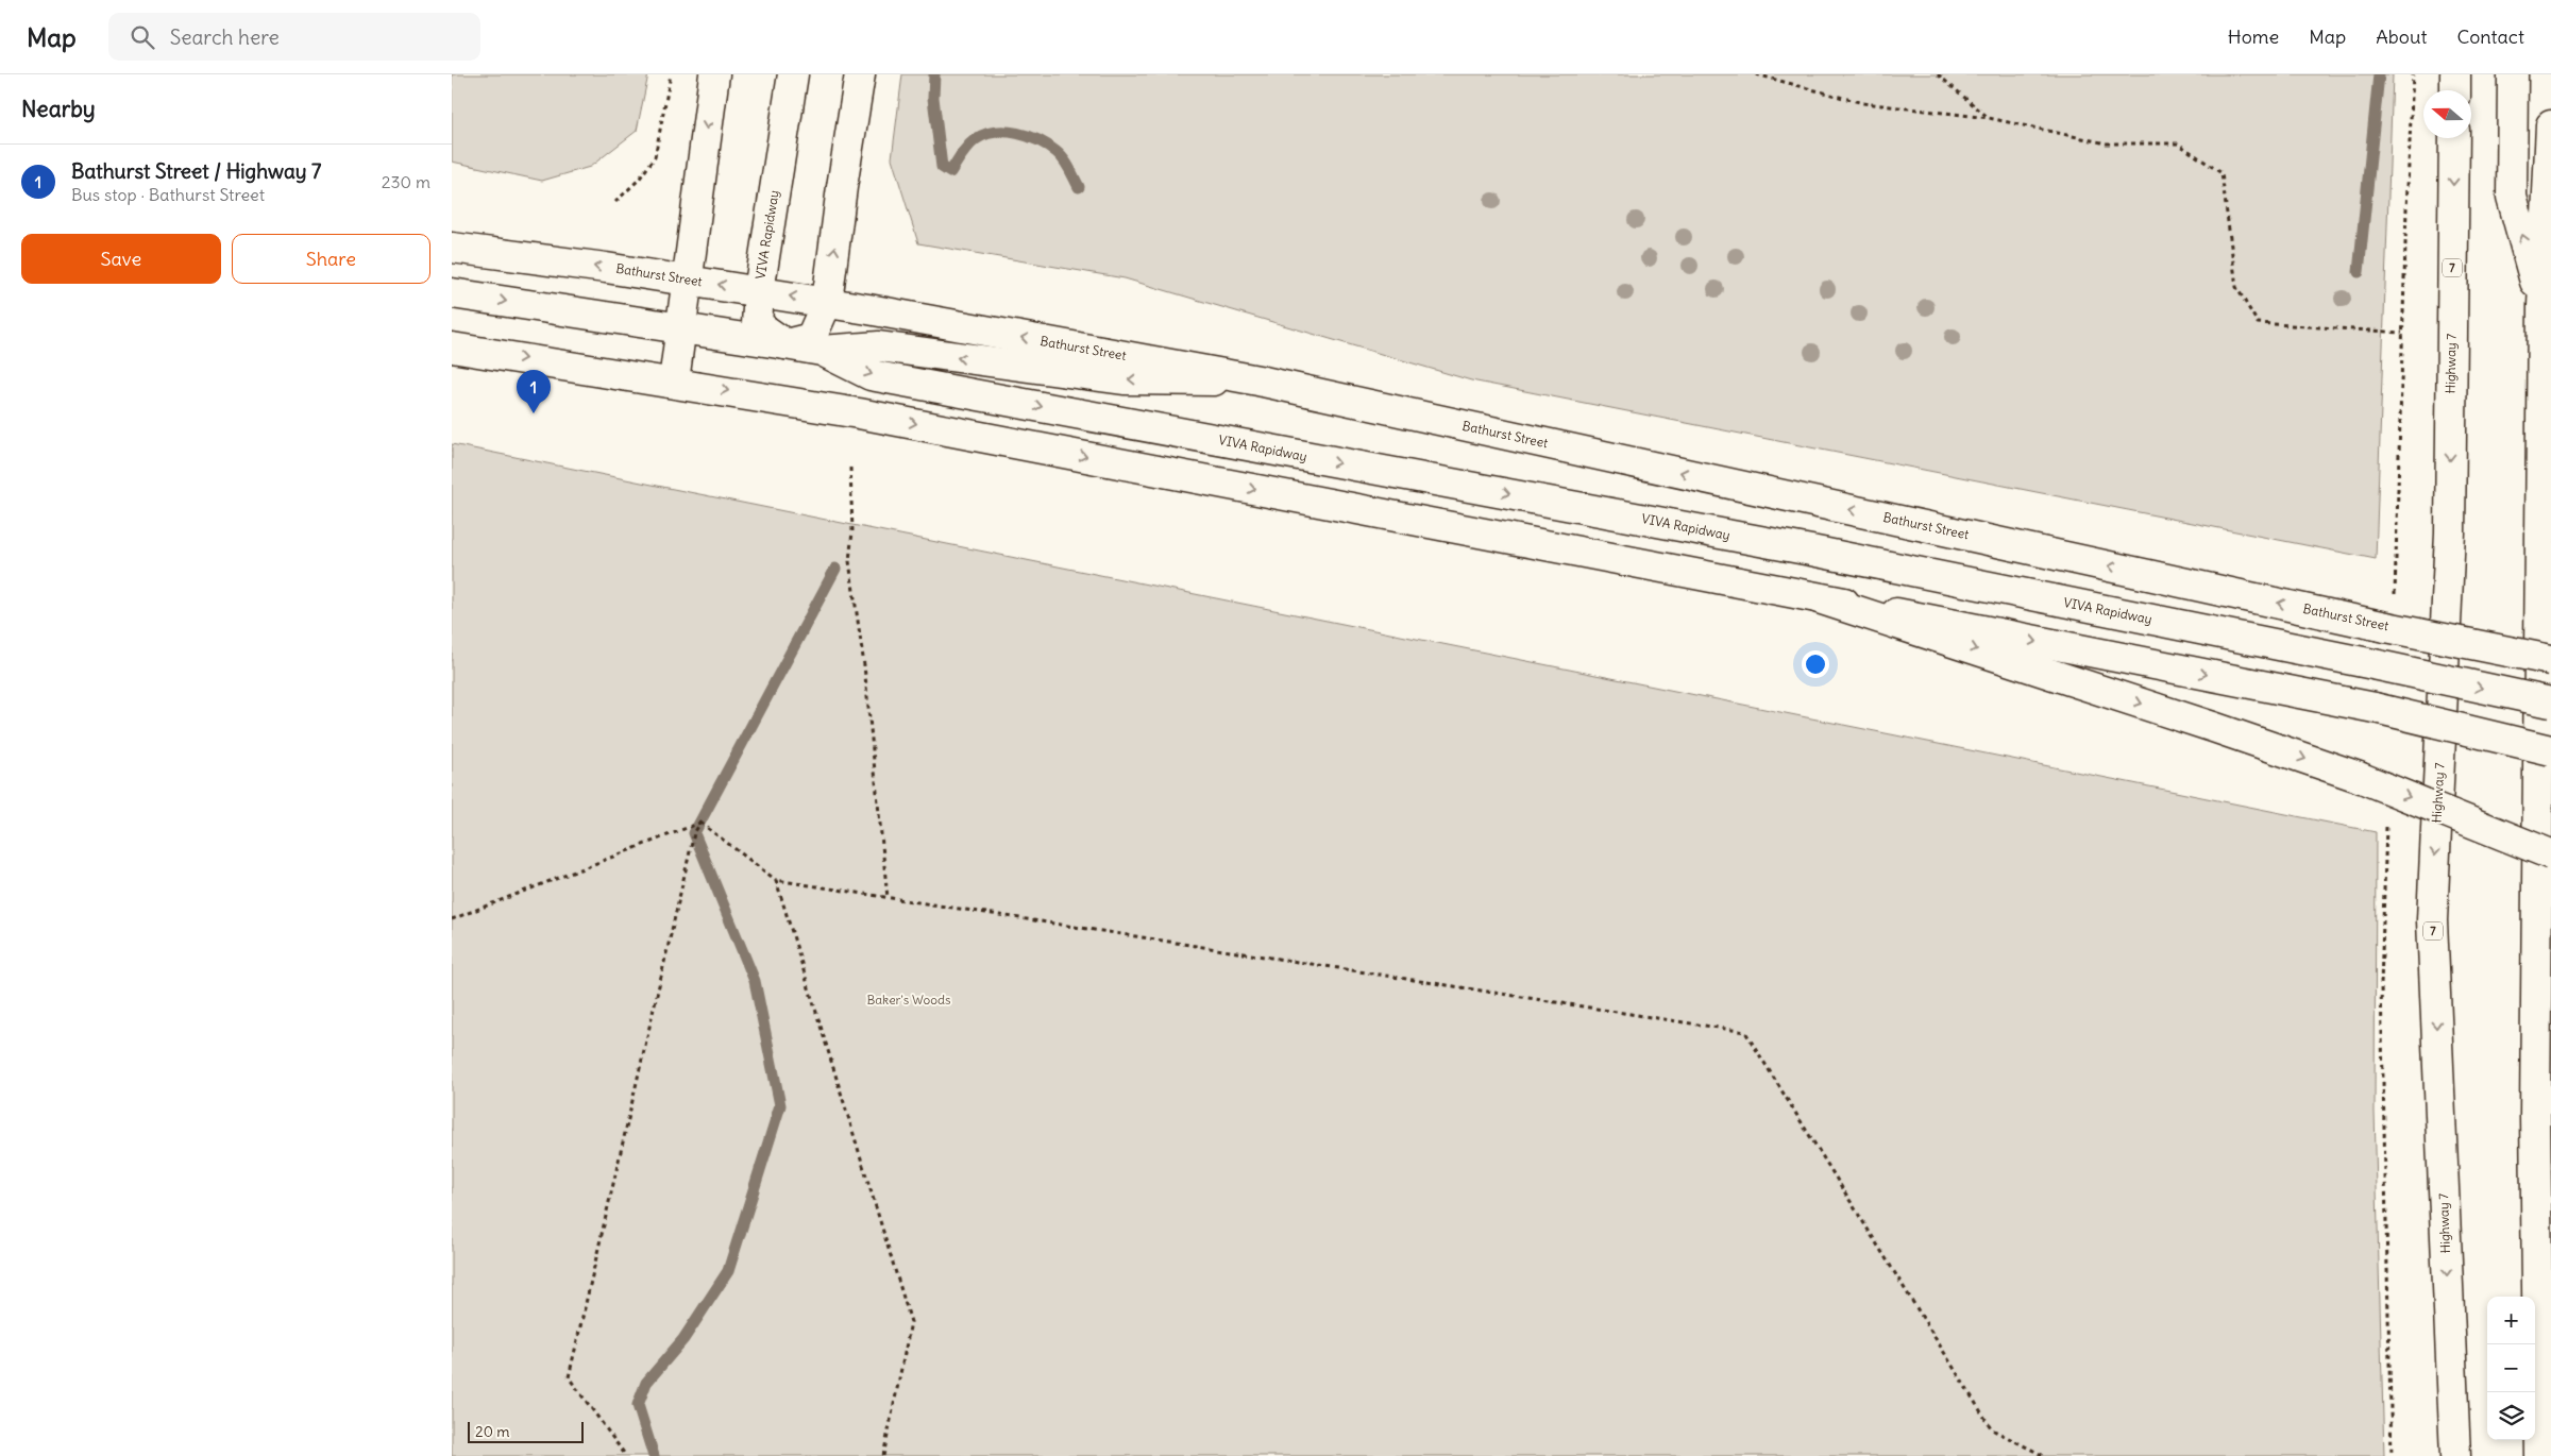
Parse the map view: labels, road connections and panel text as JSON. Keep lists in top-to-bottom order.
{
  "streets": {
    "main road": [
      "VIVA Rapidway",
      "7",
      "Bathurst Street",
      "Highway 7"
    ]
  },
  "crossings": [
    ["VIVA Rapidway", "Bathurst Street"]
  ],
  "parks": ["Baker's Woods"],
  "scale_bar": "20 m",
  "north": "left",
  "page": {
    "header": "Map",
    "search": "Search here",
    "nav": [
      "Home",
      "Map",
      "About",
      "Contact"
    ],
    "heading": "Nearby",
    "list": [
      {
        "mark": "1",
        "name": "Bathurst Street / Highway 7",
        "note": "Bus stop · Bathurst Street",
        "value": "230 m"
      }
    ],
    "buttons": ["Save", "Share"],
    "pins": "1",
    "map_buttons": ["+", "−"],
    "scale": "20 m"
  }
}
